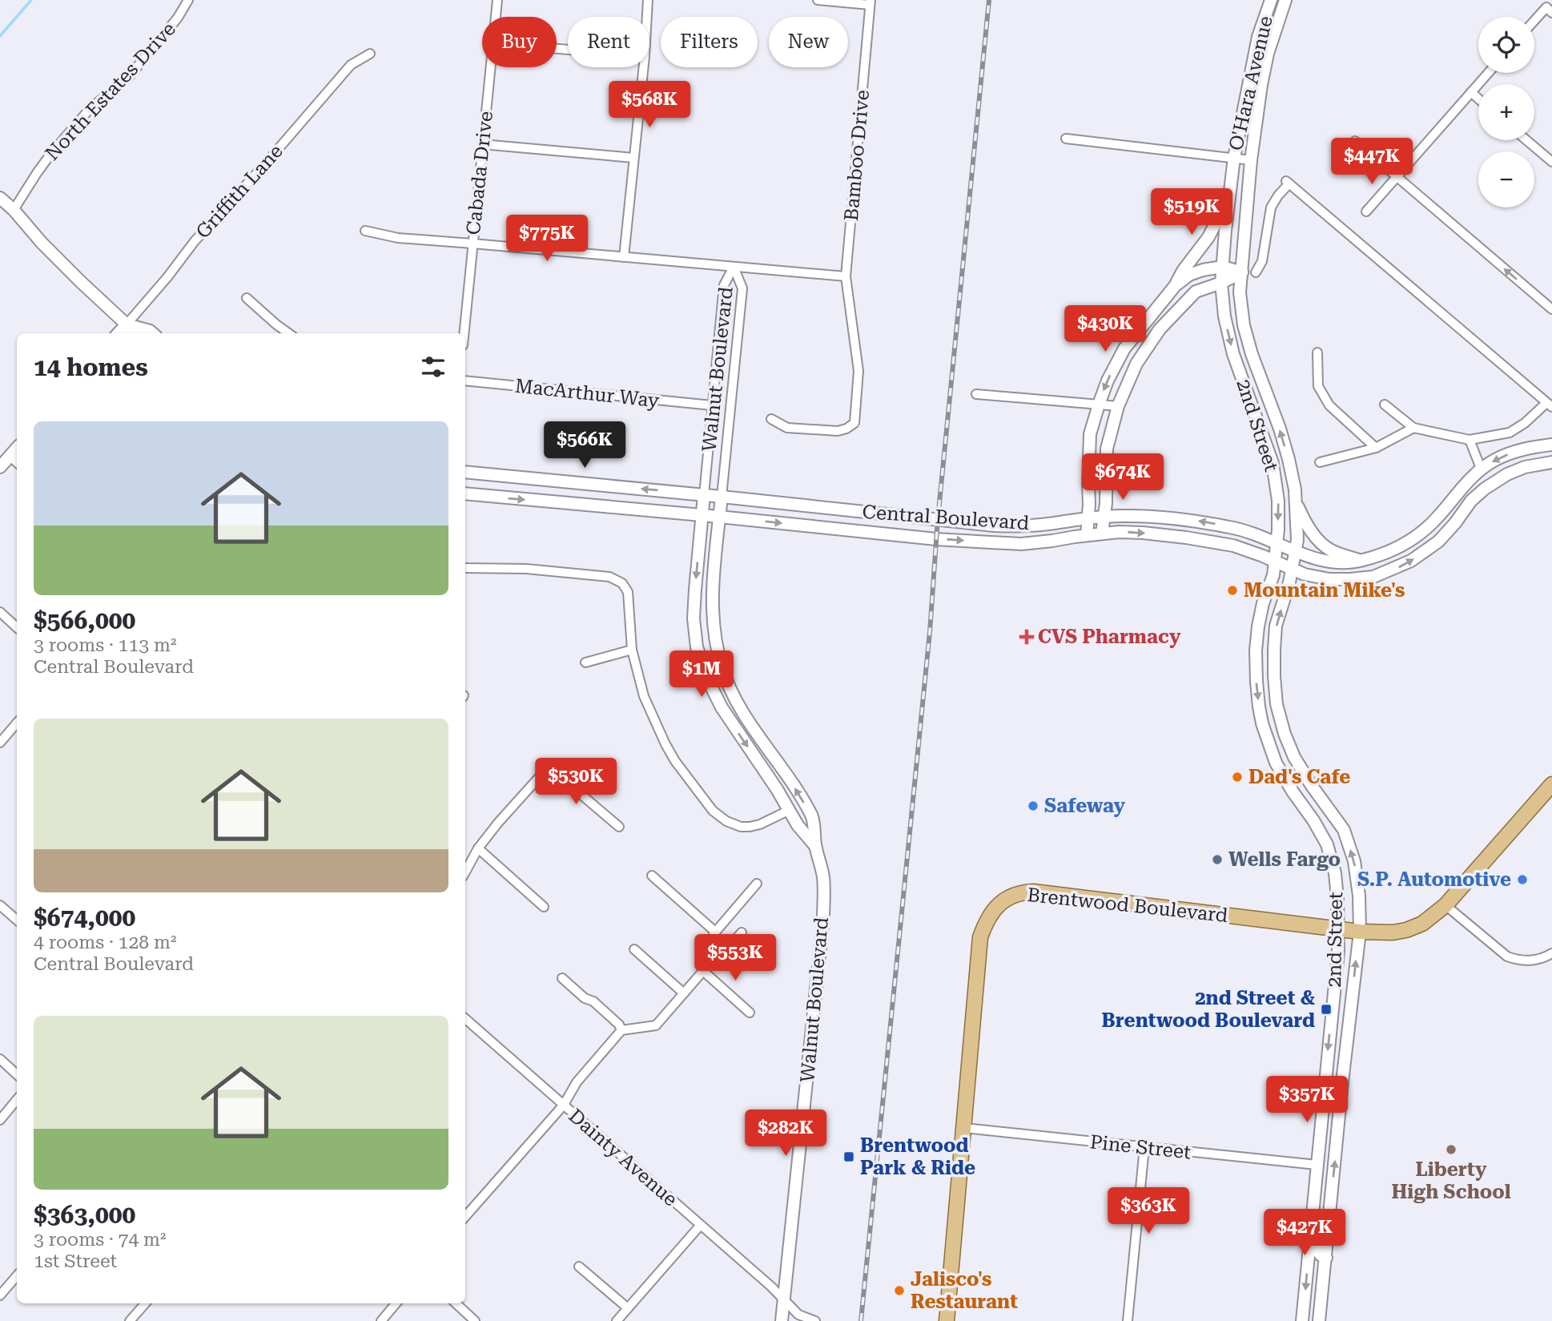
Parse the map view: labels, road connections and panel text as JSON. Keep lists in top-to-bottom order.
{
  "streets": {
    "main road": ["Brentwood Boulevard"],
    "street": [
      "O'Hara Avenue",
      "North Estates Drive",
      "Bamboo Drive",
      "Cabada Drive",
      "Griffith Lane",
      "Walnut Boulevard",
      "MacArthur Way",
      "2nd Street",
      "Central Boulevard",
      "Pine Street",
      "Dainty Avenue"
    ]
  },
  "crossings": [
    ["O'Hara Avenue", "2nd Street"],
    ["Walnut Boulevard", "MacArthur Way"],
    ["Walnut Boulevard", "Central Boulevard"],
    ["Walnut Boulevard", "Dainty Avenue"],
    ["2nd Street", "Central Boulevard"],
    ["2nd Street", "Brentwood Boulevard"],
    ["2nd Street", "Pine Street"],
    ["Brentwood Boulevard", "Pine Street"]
  ],
  "places": {
    "other": [
      "Mountain Mike's",
      "Dad's Cafe",
      "Safeway",
      "Wells Fargo",
      "S.P. Automotive",
      "Liberty High School",
      "Jalisco's Restaurant"
    ],
    "health": ["CVS Pharmacy"],
    "transit": ["2nd Street & Brentwood Boulevard", "Brentwood Park & Ride"]
  },
  "page": {
    "map_buttons": ["+", "−"],
    "chip": [
      "Buy",
      "Rent",
      "Filters",
      "New"
    ],
    "price": [
      "$568K",
      "$447K",
      "$519K",
      "$775K",
      "$430K",
      "$566K",
      "$674K",
      "$1M",
      "$530K",
      "$553K",
      "$357K",
      "$282K",
      "$363K",
      "$427K"
    ],
    "heading": "14 homes",
    "list": [
      {
        "name": "$566,000",
        "note": "3 rooms · 113 m² · Central Boulevard"
      },
      {
        "name": "$674,000",
        "note": "4 rooms · 128 m² · Central Boulevard"
      },
      {
        "name": "$363,000",
        "note": "3 rooms · 74 m² · 1st Street"
      }
    ]
  }
}
